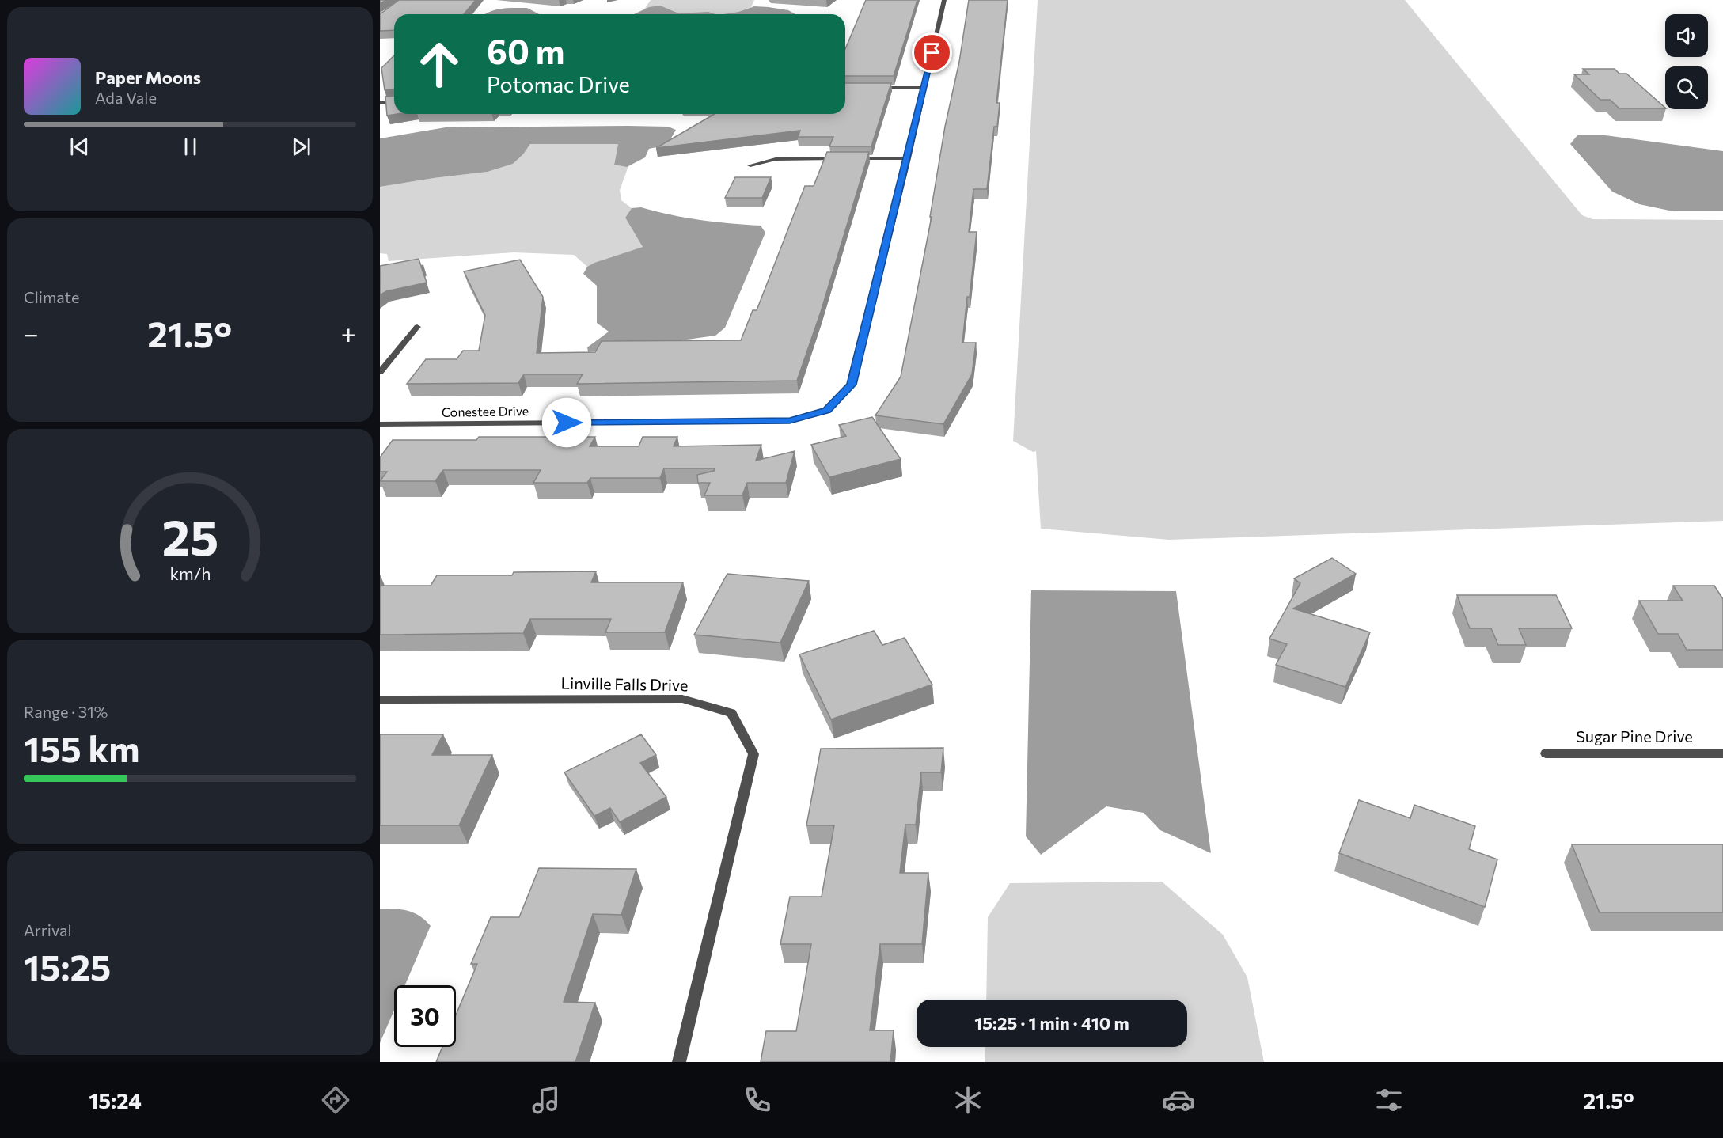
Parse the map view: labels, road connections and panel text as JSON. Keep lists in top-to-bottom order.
{
  "streets": {
    "street": ["Conestee Drive", "Linville Falls Drive", "Sugar Pine Drive"]
  },
  "page": {
    "turn": ["60 m", "Potomac Drive"],
    "song": ["Paper Moons", "Ada Vale"],
    "tile": [
      "Climate",
      ["Range · 31%", "155 km"],
      ["Arrival", "15:25"]
    ],
    "heat": ["−", "21.5°", "+"],
    "limit": "30",
    "trip": "15:25 · 1 min · 410 m",
    "tabs": ["15:24", "21.5°"],
    "gauge": ["25", "km/h"]
  }
}
